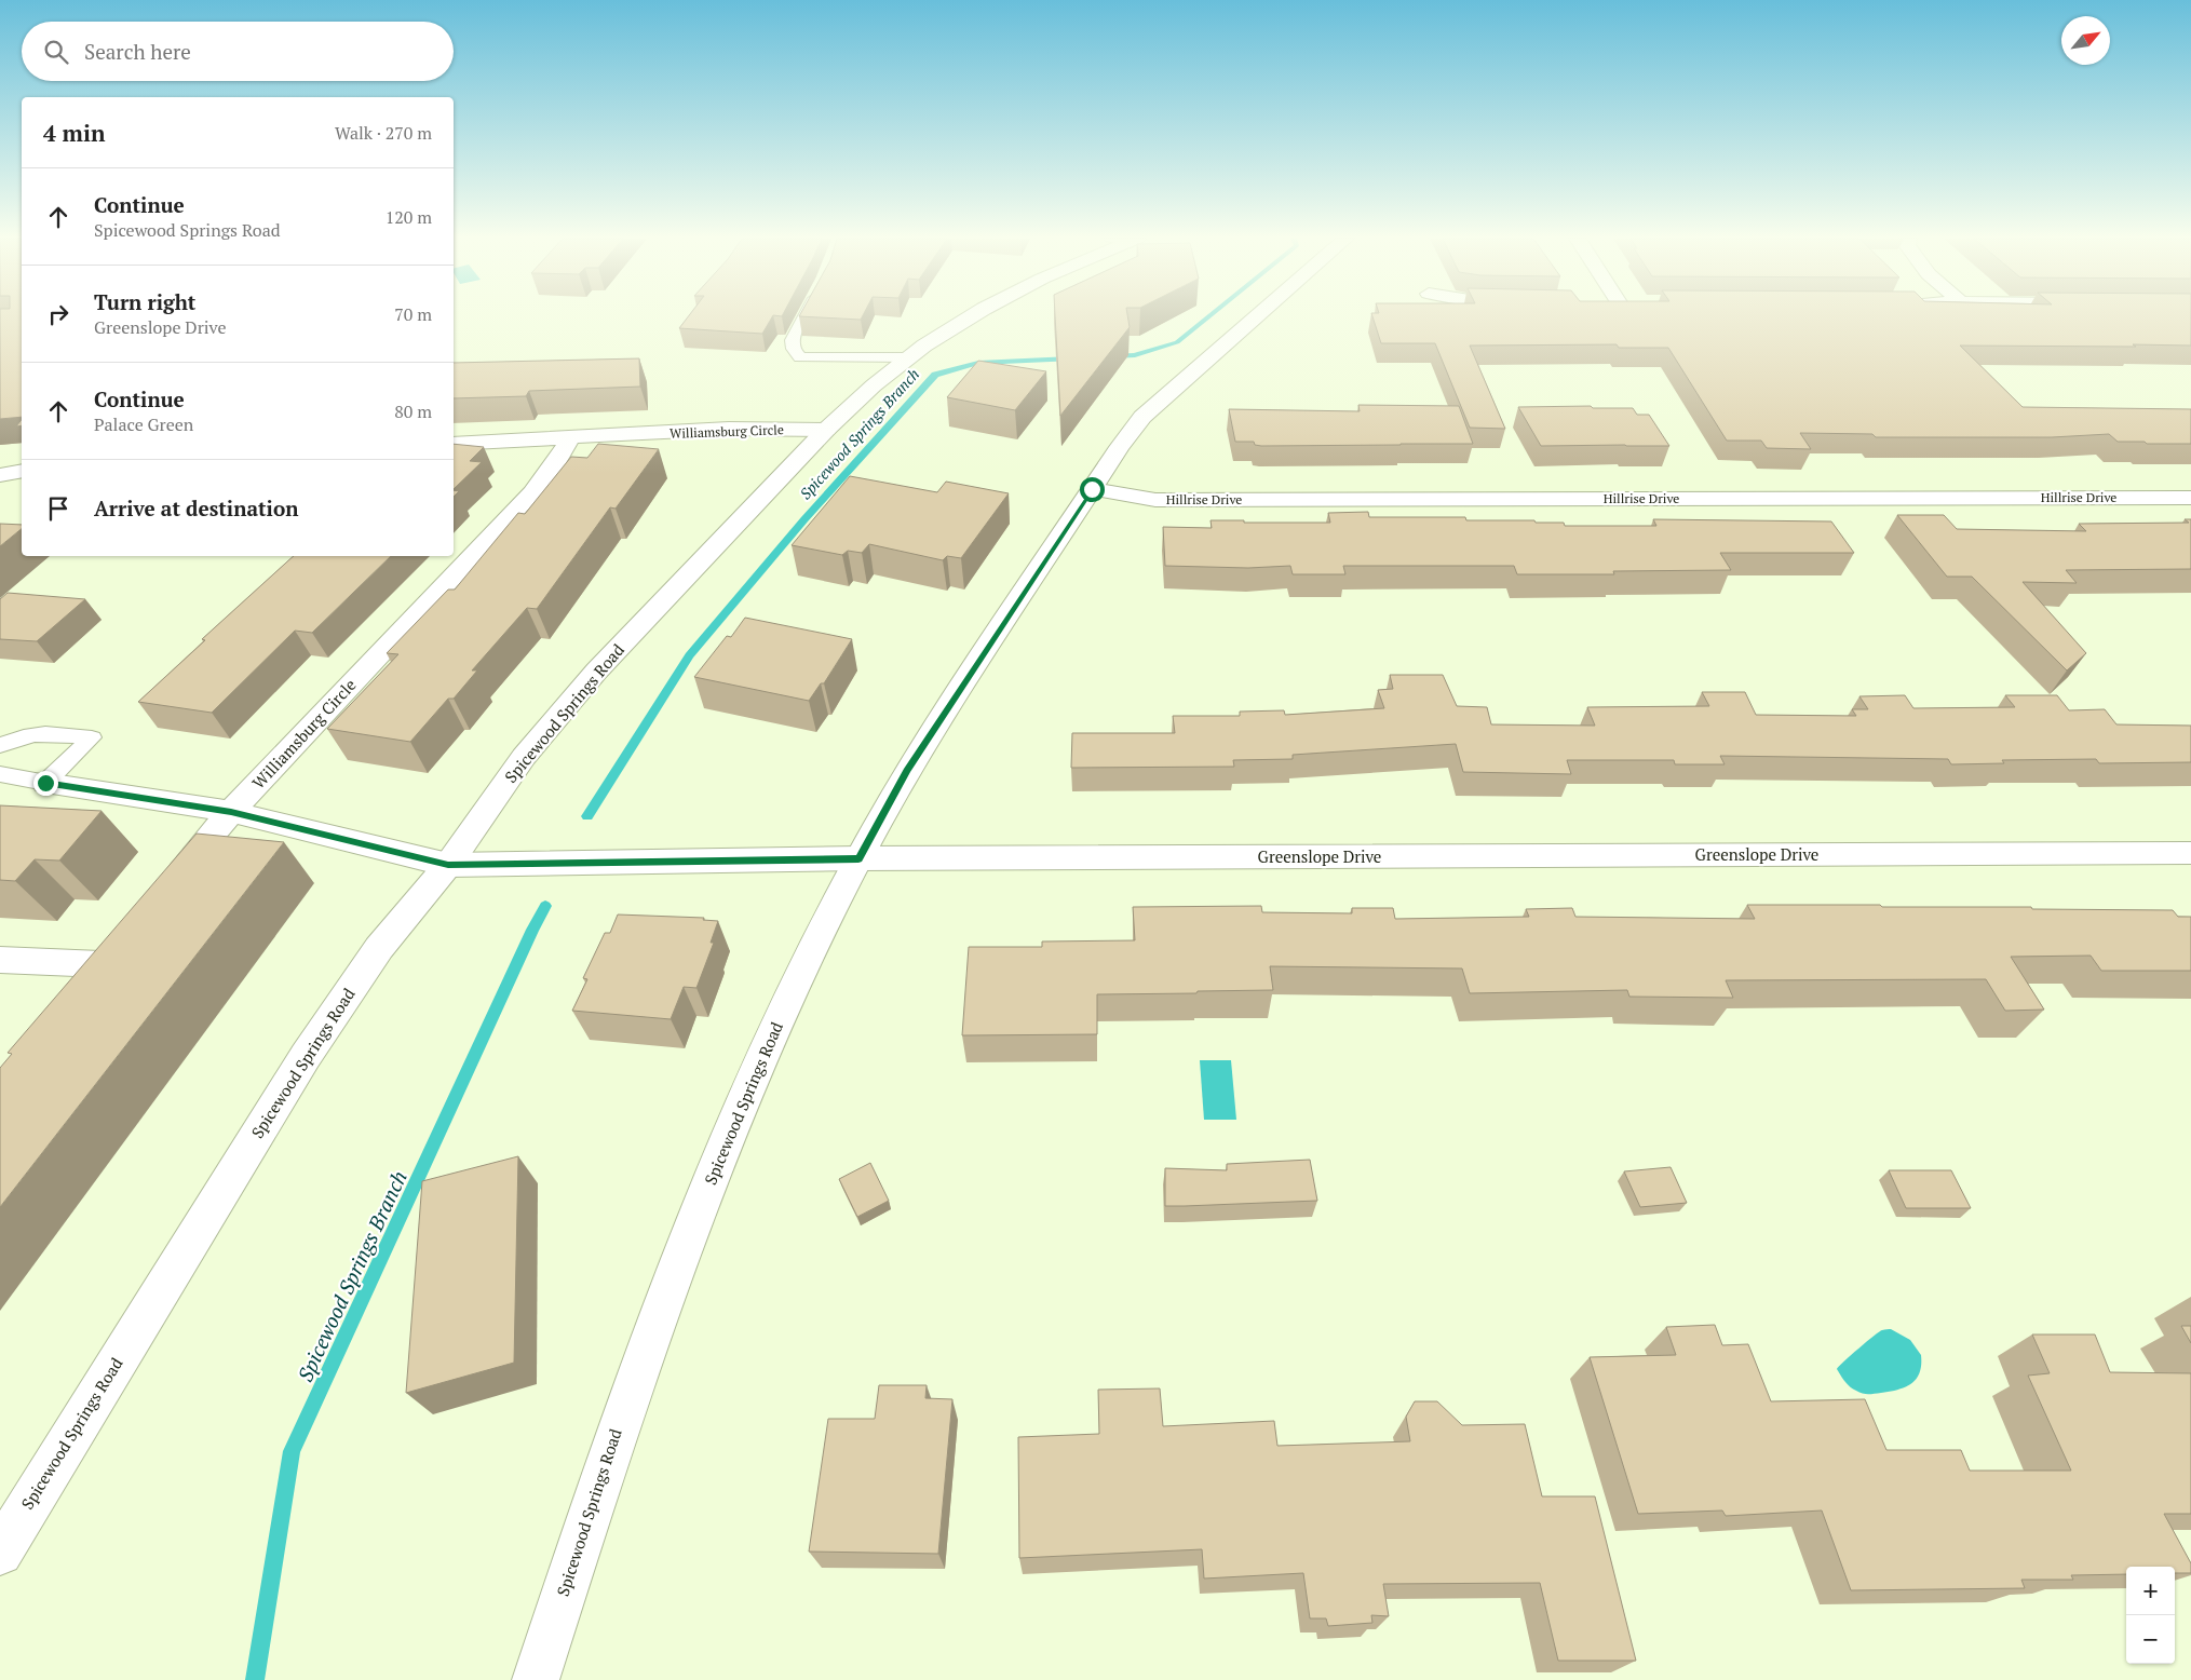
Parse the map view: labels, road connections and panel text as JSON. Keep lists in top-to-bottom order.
{
  "streets": {
    "street": [
      "Williamsburg Circle",
      "Hillrise Drive",
      "Spicewood Springs Road",
      "Greenslope Drive"
    ]
  },
  "crossings": [
    ["Williamsburg Circle", "Spicewood Springs Road"],
    ["Williamsburg Circle", "Greenslope Drive"],
    ["Hillrise Drive", "Spicewood Springs Road"],
    ["Spicewood Springs Road", "Greenslope Drive"]
  ],
  "water": ["Spicewood Springs Branch"],
  "north": "top right",
  "page": {
    "search": "Search here",
    "heading": ["4 min", "Walk · 270 m"],
    "list": [
      ["Continue", "Spicewood Springs Road", "120 m"],
      ["Turn right", "Greenslope Drive", "70 m"],
      ["Continue", "Palace Green", "80 m"],
      "Arrive at destination"
    ],
    "map_buttons": ["+", "−"]
  }
}
